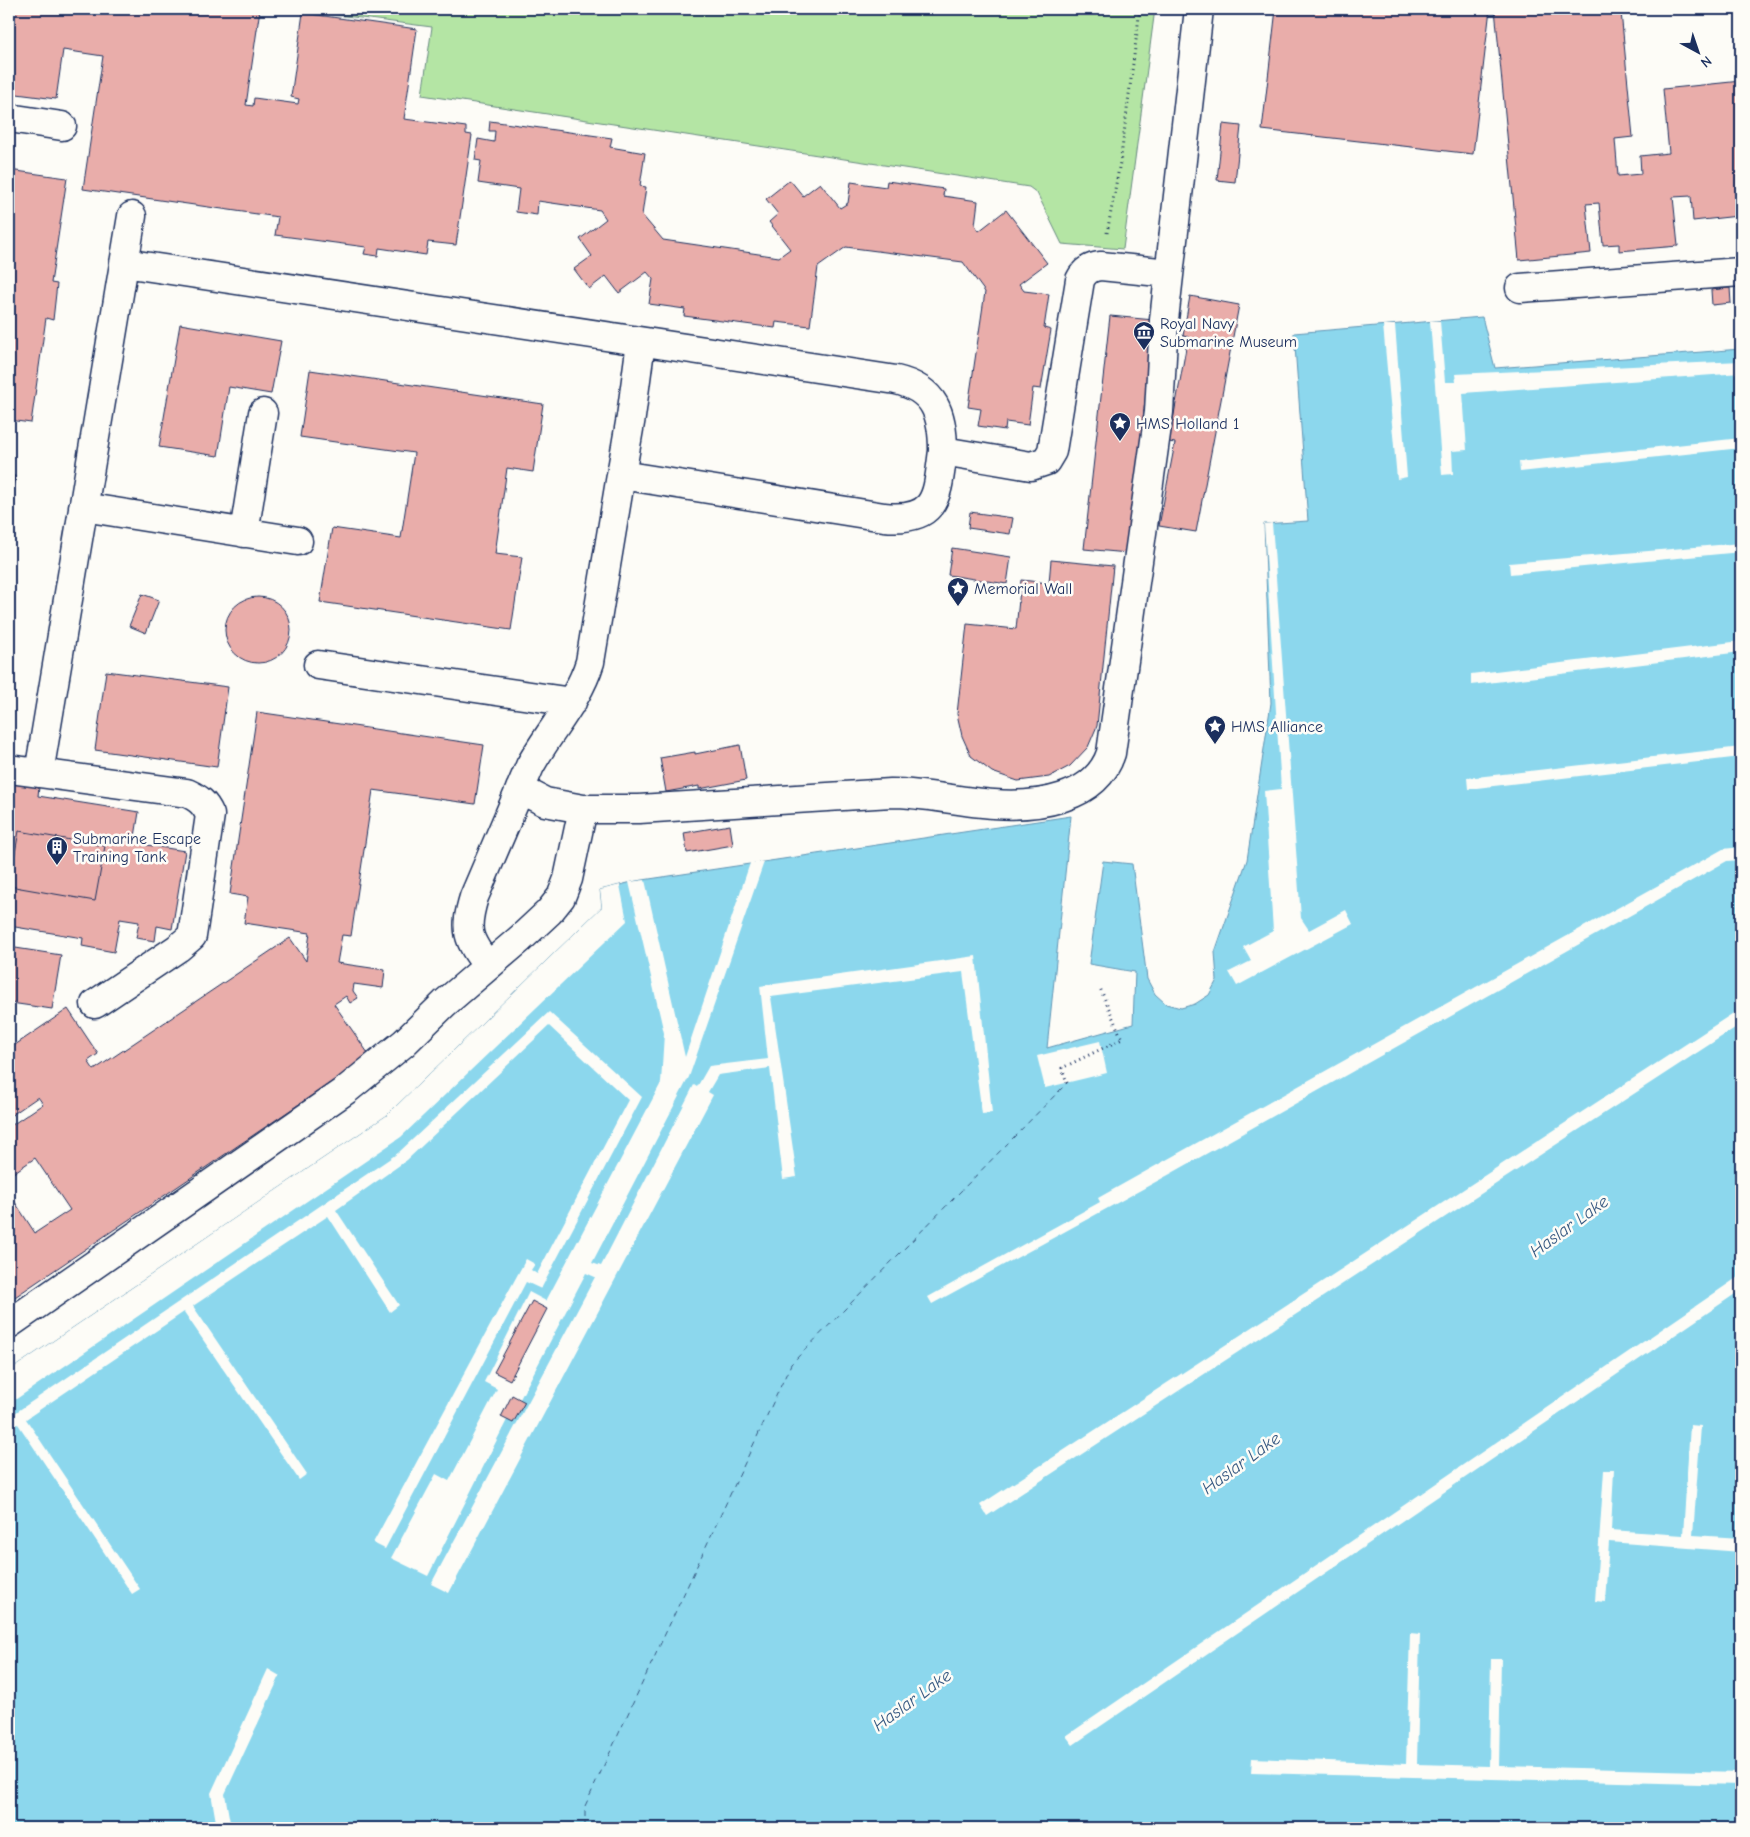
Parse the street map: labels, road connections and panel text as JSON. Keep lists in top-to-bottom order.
{
  "water": ["Haslar Lake"],
  "places": {
    "museum": ["Royal Navy Submarine Museum"],
    "place": ["HMS Holland 1", "Memorial Wall", "HMS Alliance"],
    "building": ["Submarine Escape Training Tank"]
  },
  "north": "bottom right"
}
